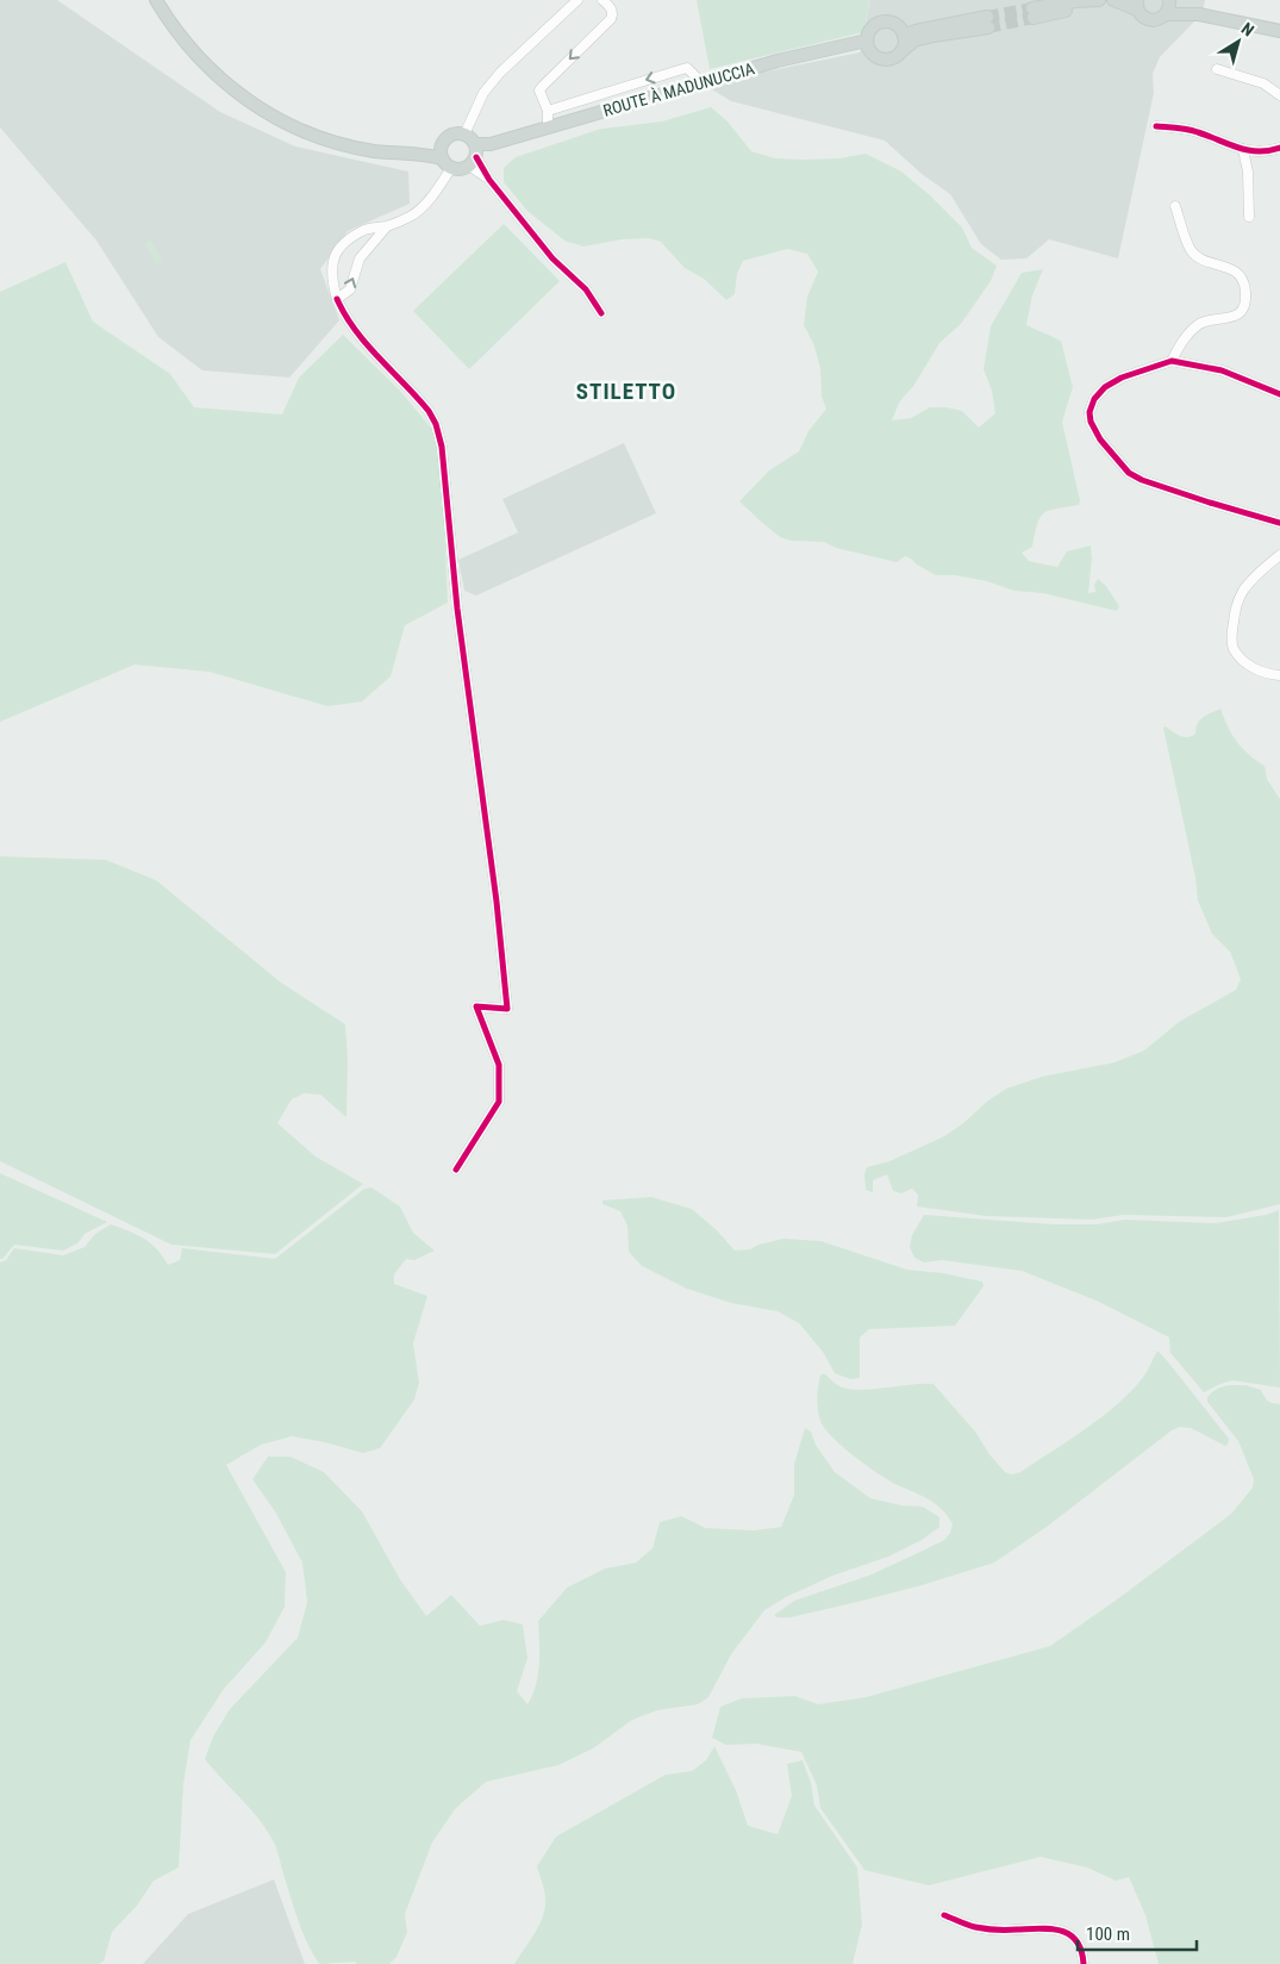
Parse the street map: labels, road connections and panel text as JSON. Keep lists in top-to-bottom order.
{
  "streets": {
    "main road": ["ROUTE À MADUNUCCIA"]
  },
  "districts": ["STILETTO"],
  "scale_bar": "100 m",
  "north": "top right"
}
